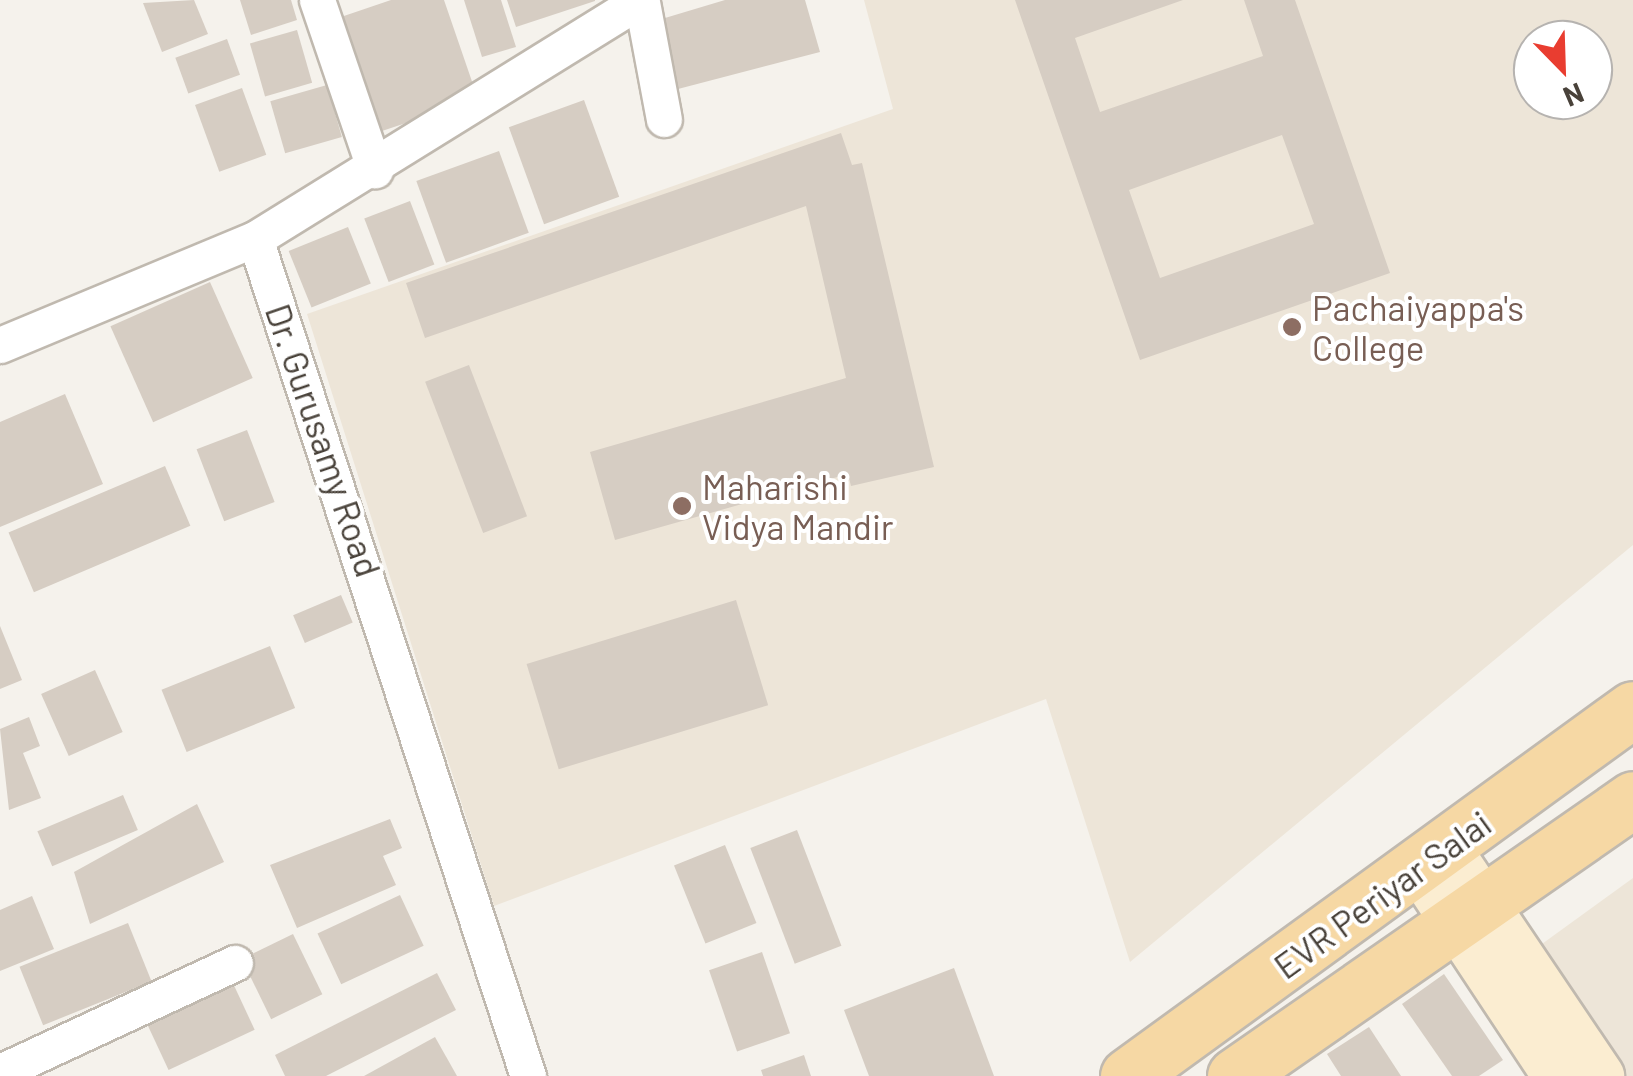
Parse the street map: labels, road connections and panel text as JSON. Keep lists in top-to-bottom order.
{
  "streets": {
    "main road": ["EVR Periyar Salai"],
    "street": ["Dr. Gurusamy Road"]
  },
  "places": ["Pachaiyappa's College", "Maharishi Vidya Mandir"],
  "north": "bottom right"
}
